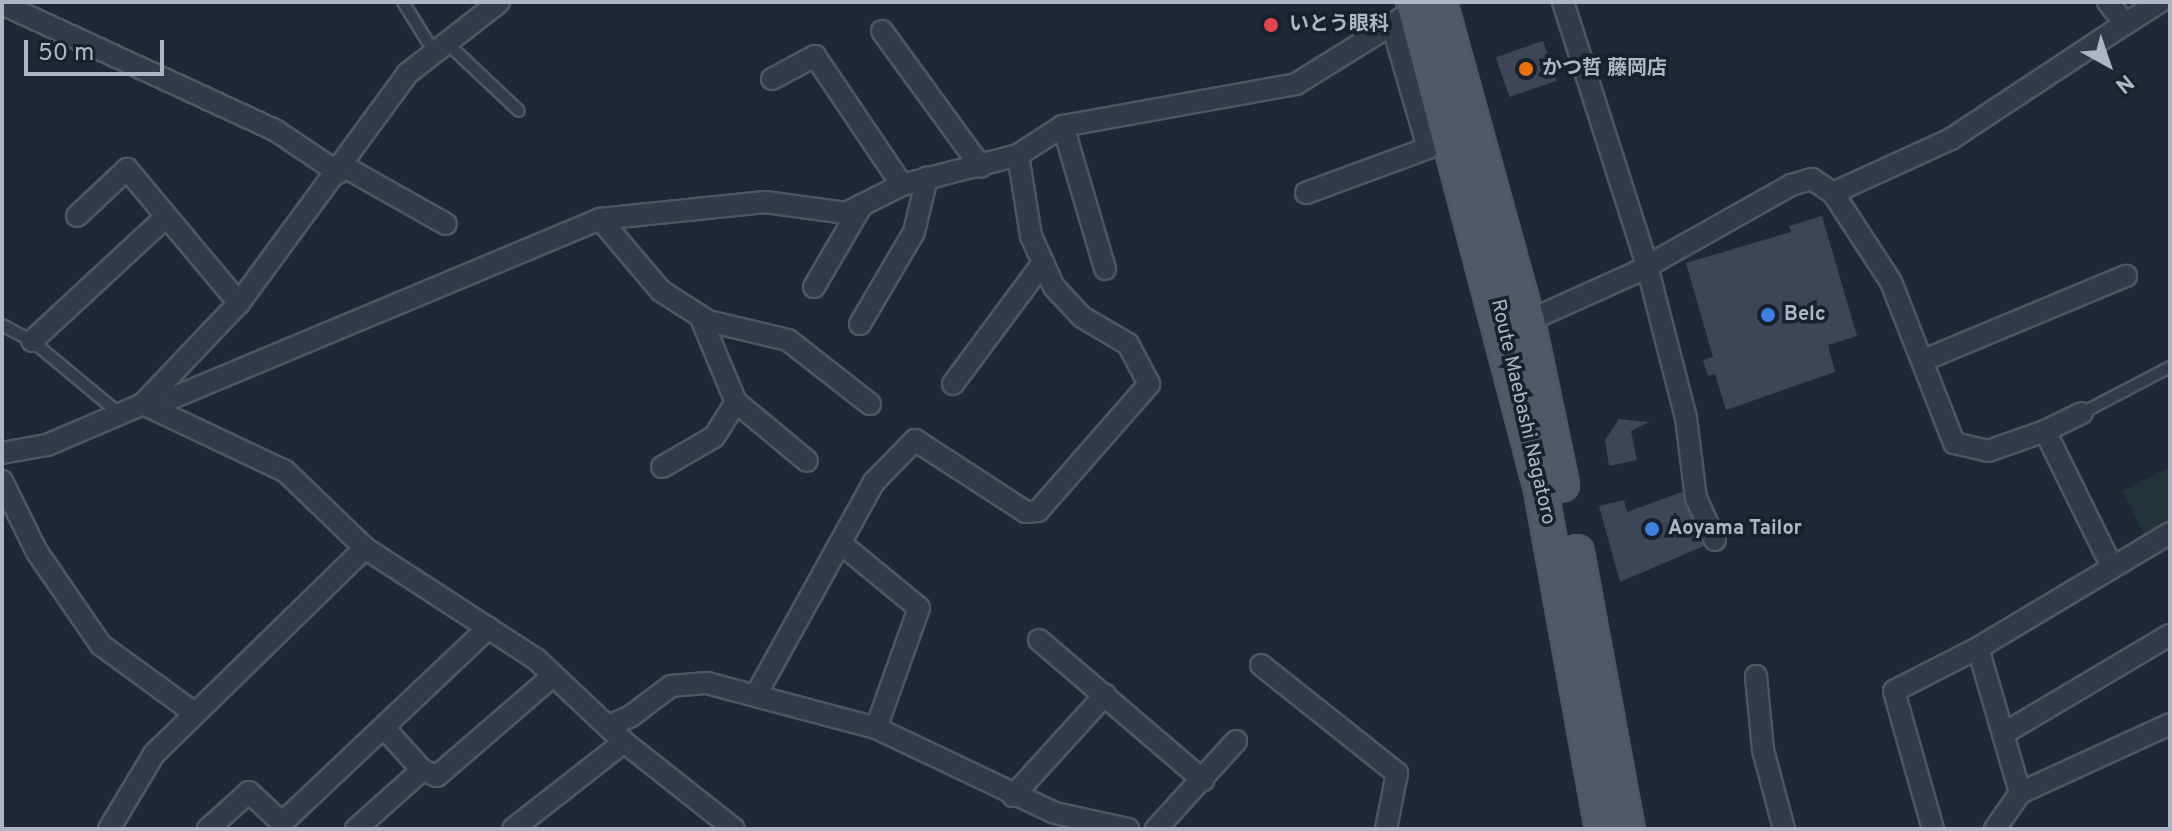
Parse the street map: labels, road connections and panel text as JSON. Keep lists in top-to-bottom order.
{
  "streets": {
    "main road": ["Route Maebashi Nagatoro"]
  },
  "places": [
    "いとう眼科",
    "かつ哲 藤岡店",
    "Belc",
    "Aoyama Tailor"
  ],
  "scale_bar": "50 m",
  "north": "bottom right"
}
